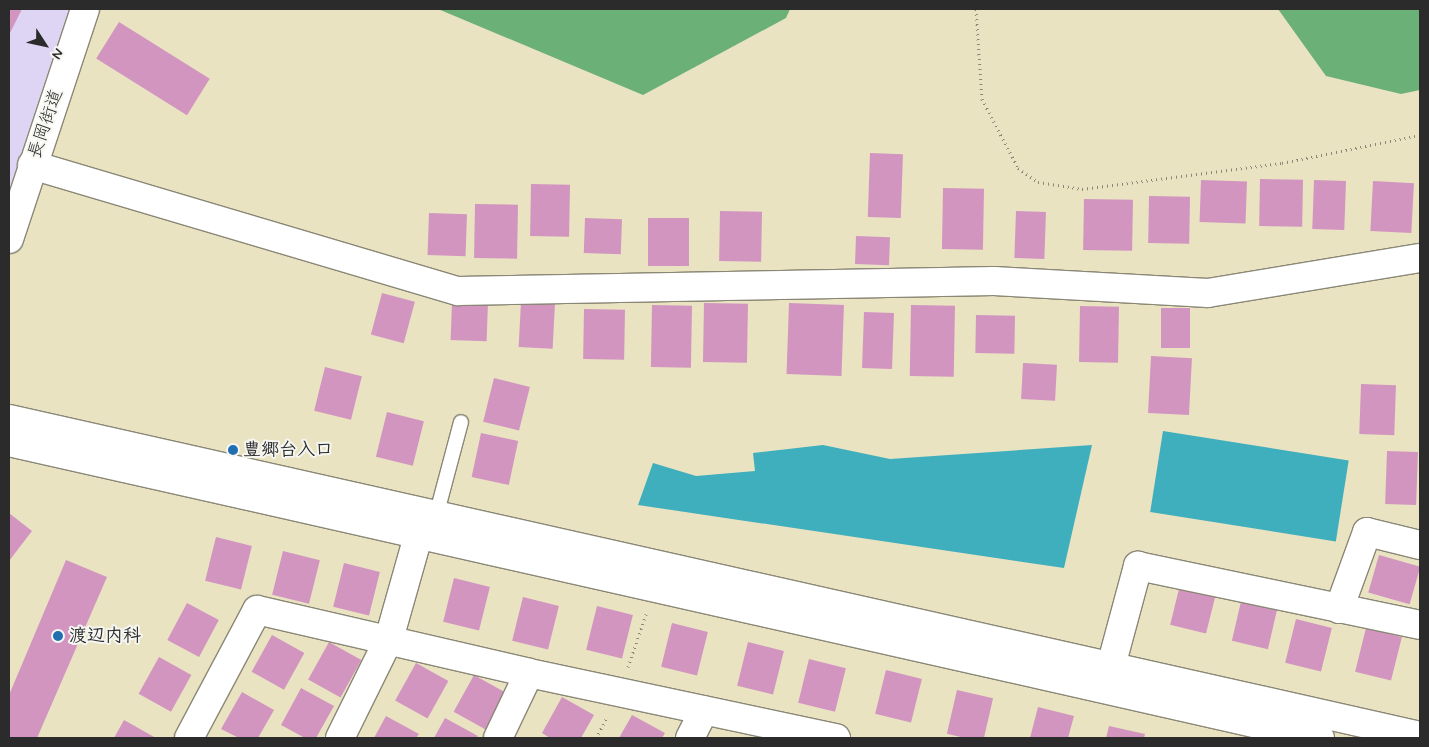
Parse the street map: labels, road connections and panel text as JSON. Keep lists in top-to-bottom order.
{
  "streets": {
    "street": ["長岡街道"]
  },
  "places": ["豊郷台入口", "渡辺内科"],
  "north": "bottom right"
}
